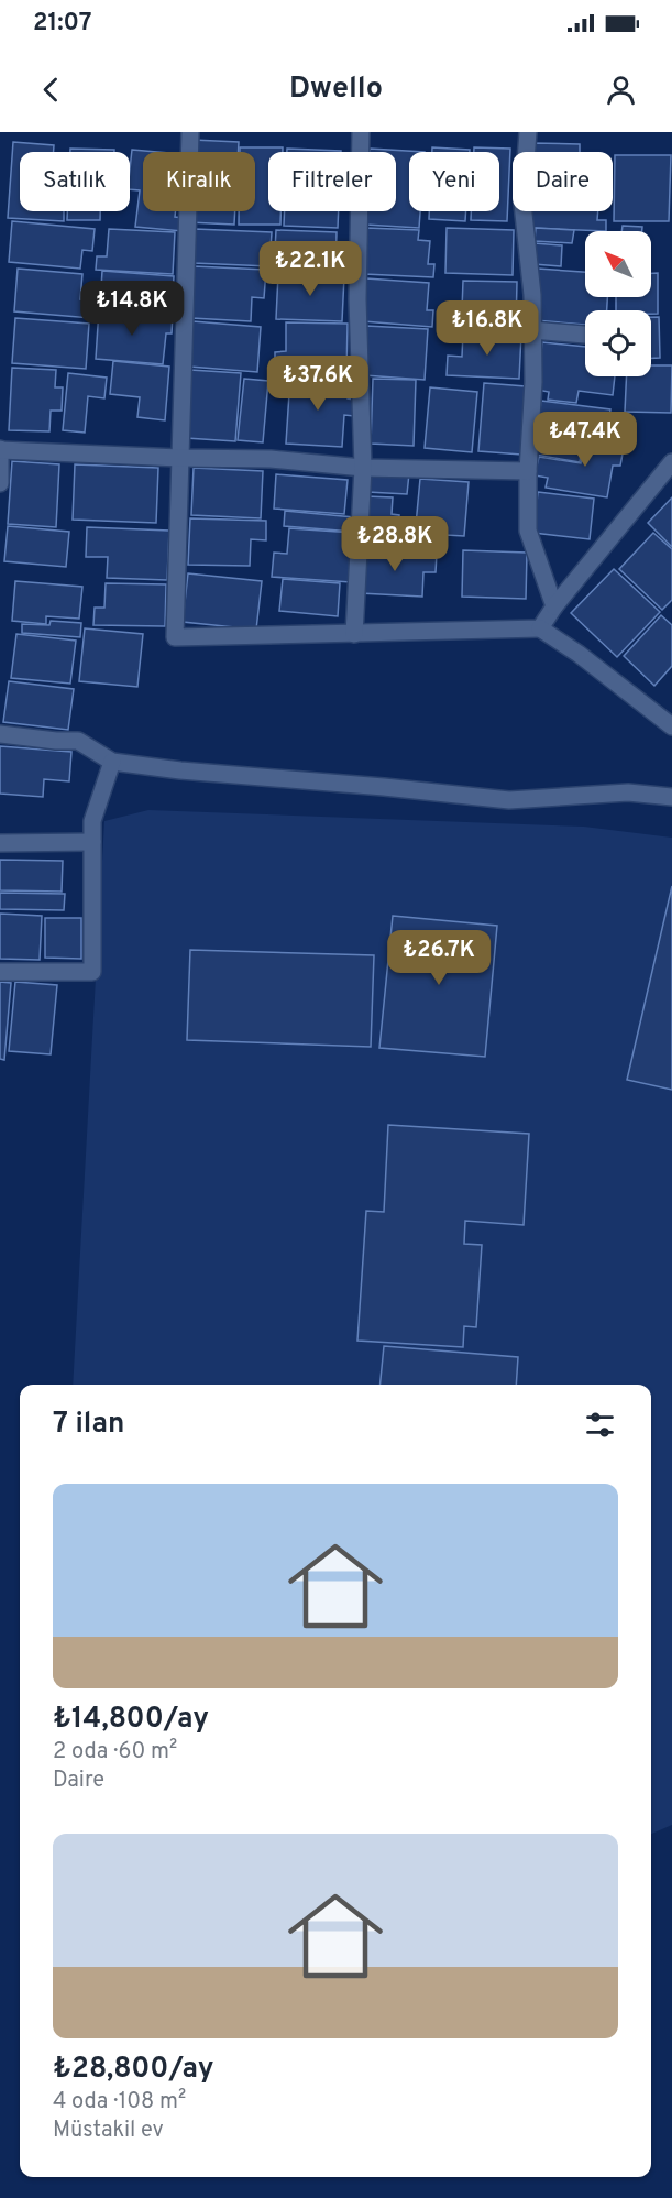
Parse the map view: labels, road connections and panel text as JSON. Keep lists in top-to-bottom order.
{
  "north": "top left",
  "page": {
    "status": "21:07",
    "header": "Dwello",
    "chip": [
      "Satılık",
      "Kiralık",
      "Filtreler",
      "Yeni",
      "Daire"
    ],
    "price": [
      "₺22.1K",
      "₺14.8K",
      "₺16.8K",
      "₺37.6K",
      "₺47.4K",
      "₺28.8K",
      "₺26.7K"
    ],
    "heading": "7 ilan",
    "list": [
      {
        "name": "₺14,800/ay",
        "note": "2 oda · 60 m² · Daire"
      },
      {
        "name": "₺28,800/ay",
        "note": "4 oda · 108 m² · Müstakil ev"
      }
    ]
  }
}
